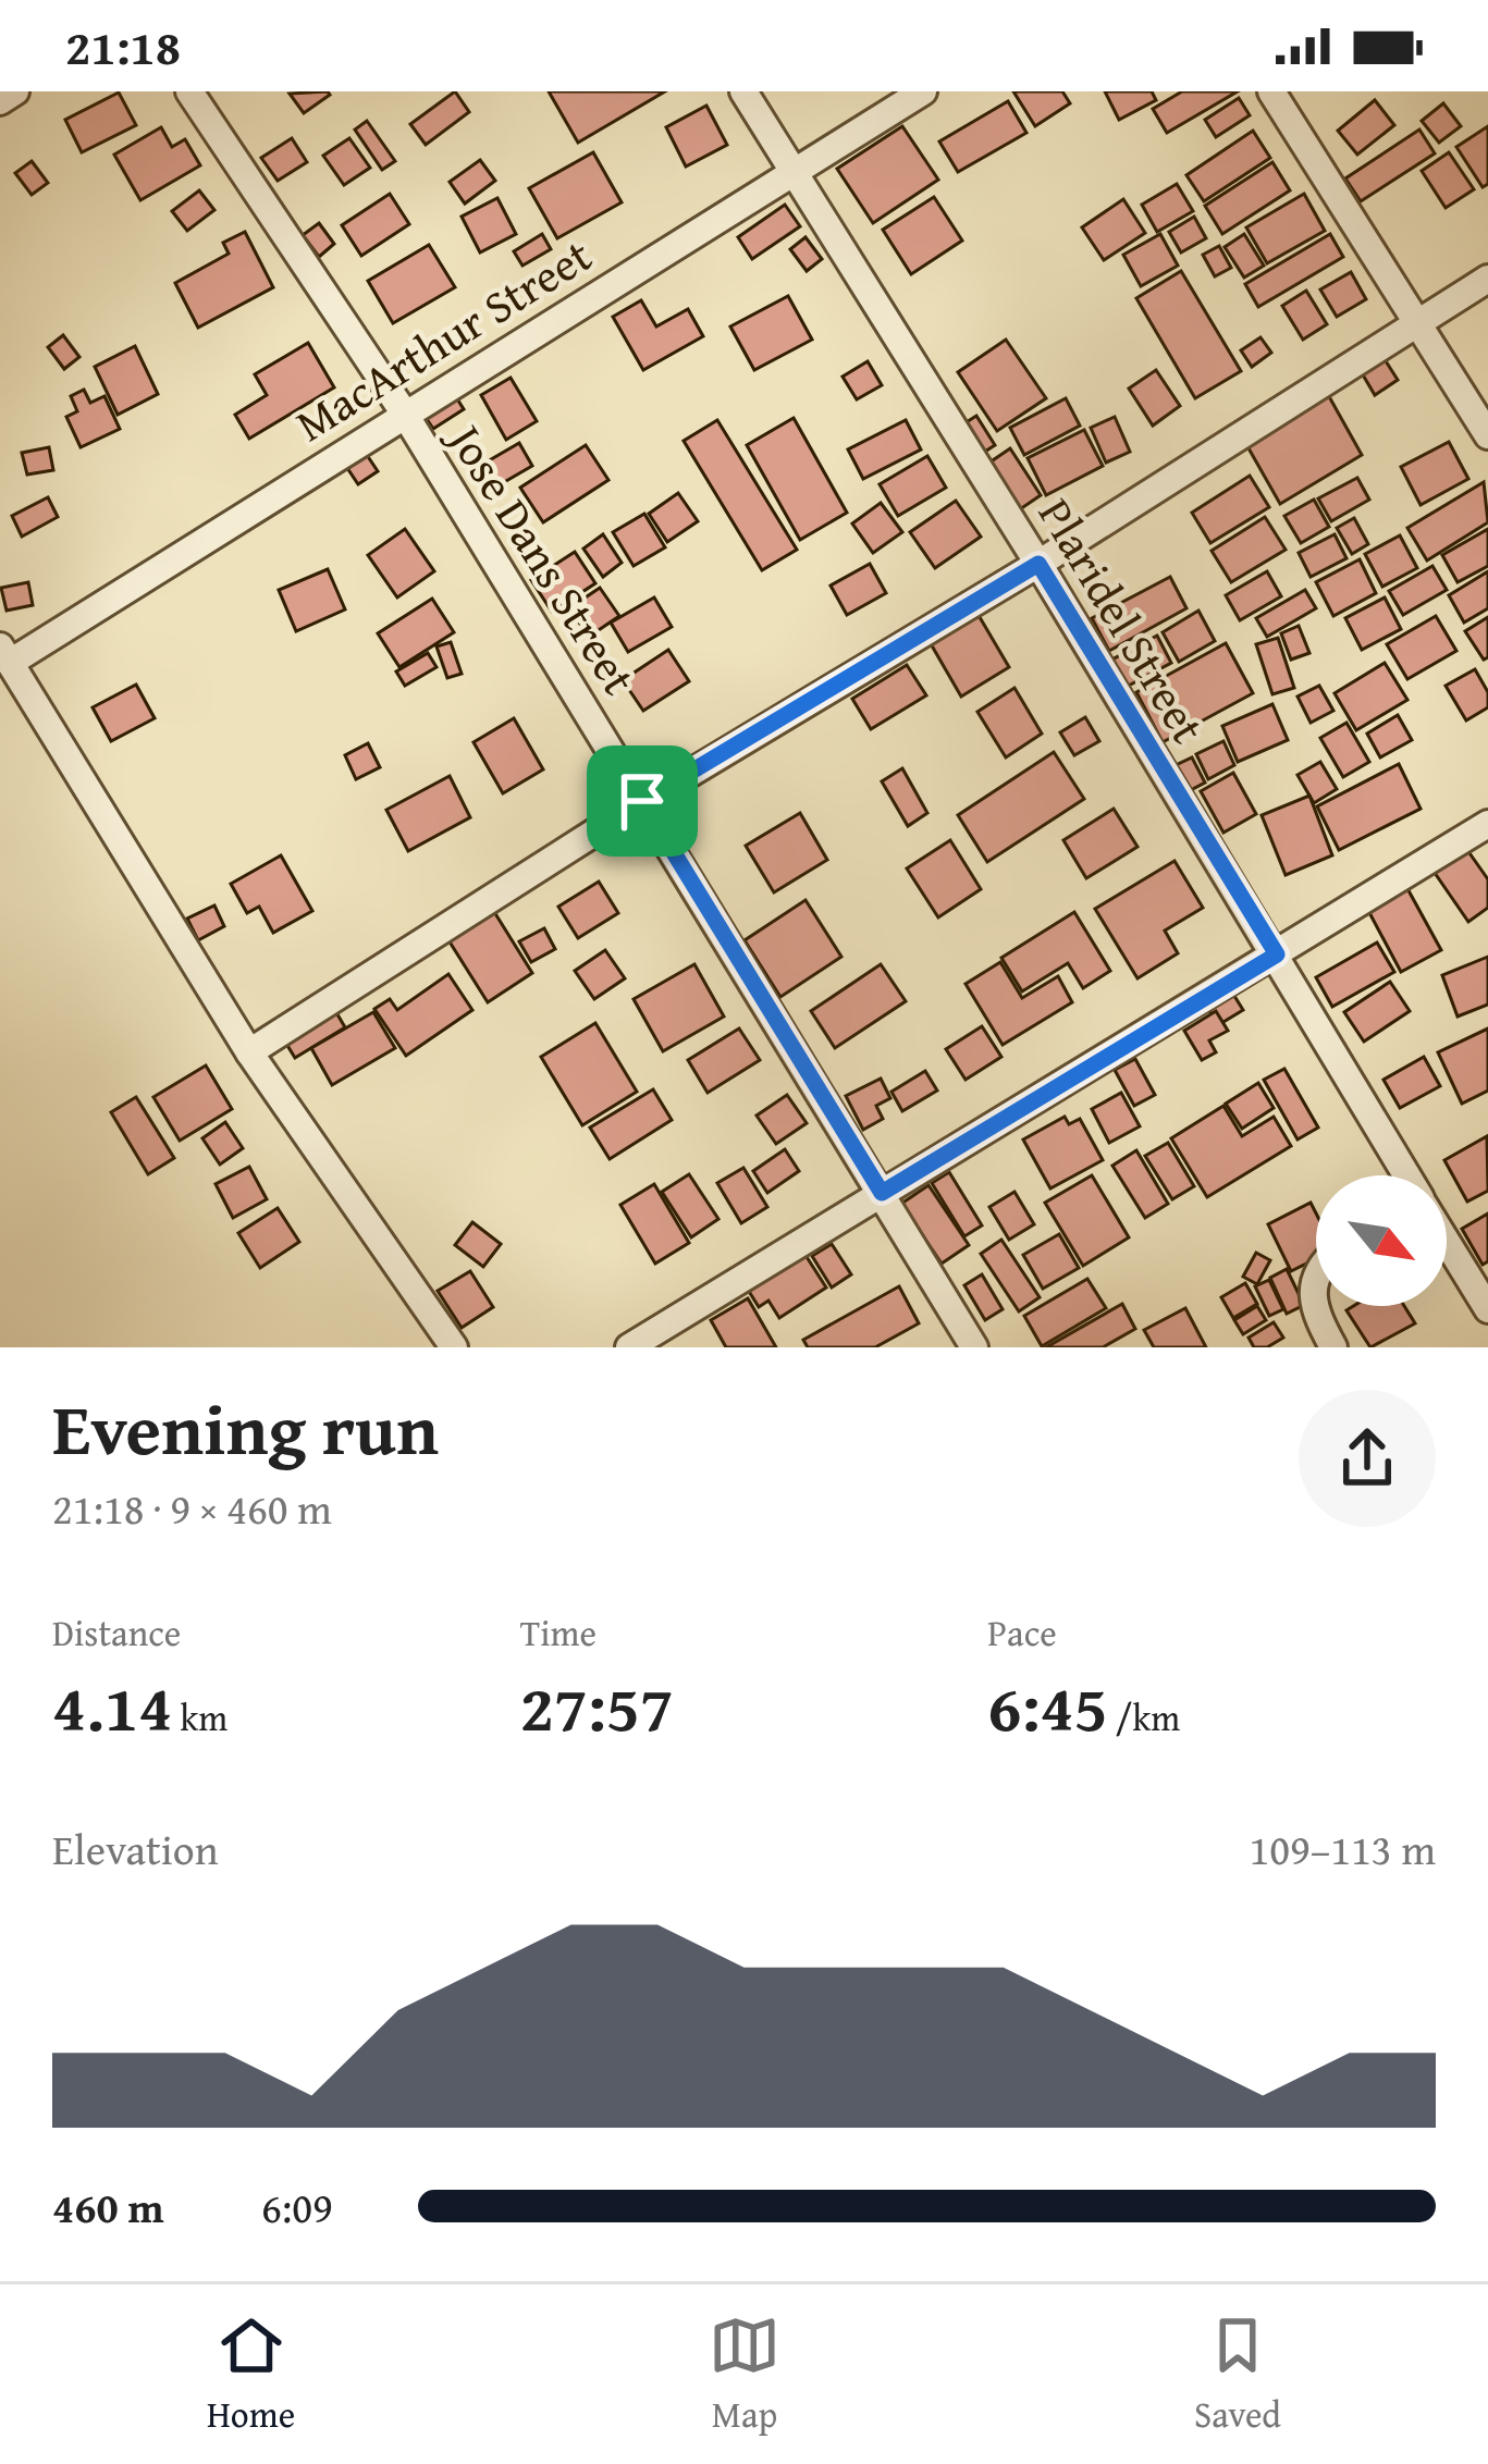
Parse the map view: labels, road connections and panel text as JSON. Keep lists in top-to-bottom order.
{
  "streets": {
    "street": ["MacArthur Street", "Jose Dans Street", "Plaridel Street"]
  },
  "crossings": [
    ["MacArthur Street", "Jose Dans Street"],
    ["MacArthur Street", "Plaridel Street"]
  ],
  "north": "bottom right",
  "page": {
    "status": "21:18",
    "heading": ["Evening run", "21:18 · 9 × 460 m"],
    "stats": [
      ["Distance", "4.14 km"],
      ["Time", "27:57"],
      ["Pace", "6:45 /km"]
    ],
    "chart": ["Elevation", "109–113 m"],
    "list": [
      {
        "name": "460 m",
        "note": "6:09"
      }
    ],
    "tabs": ["Home", "Map", "Saved"]
  }
}
